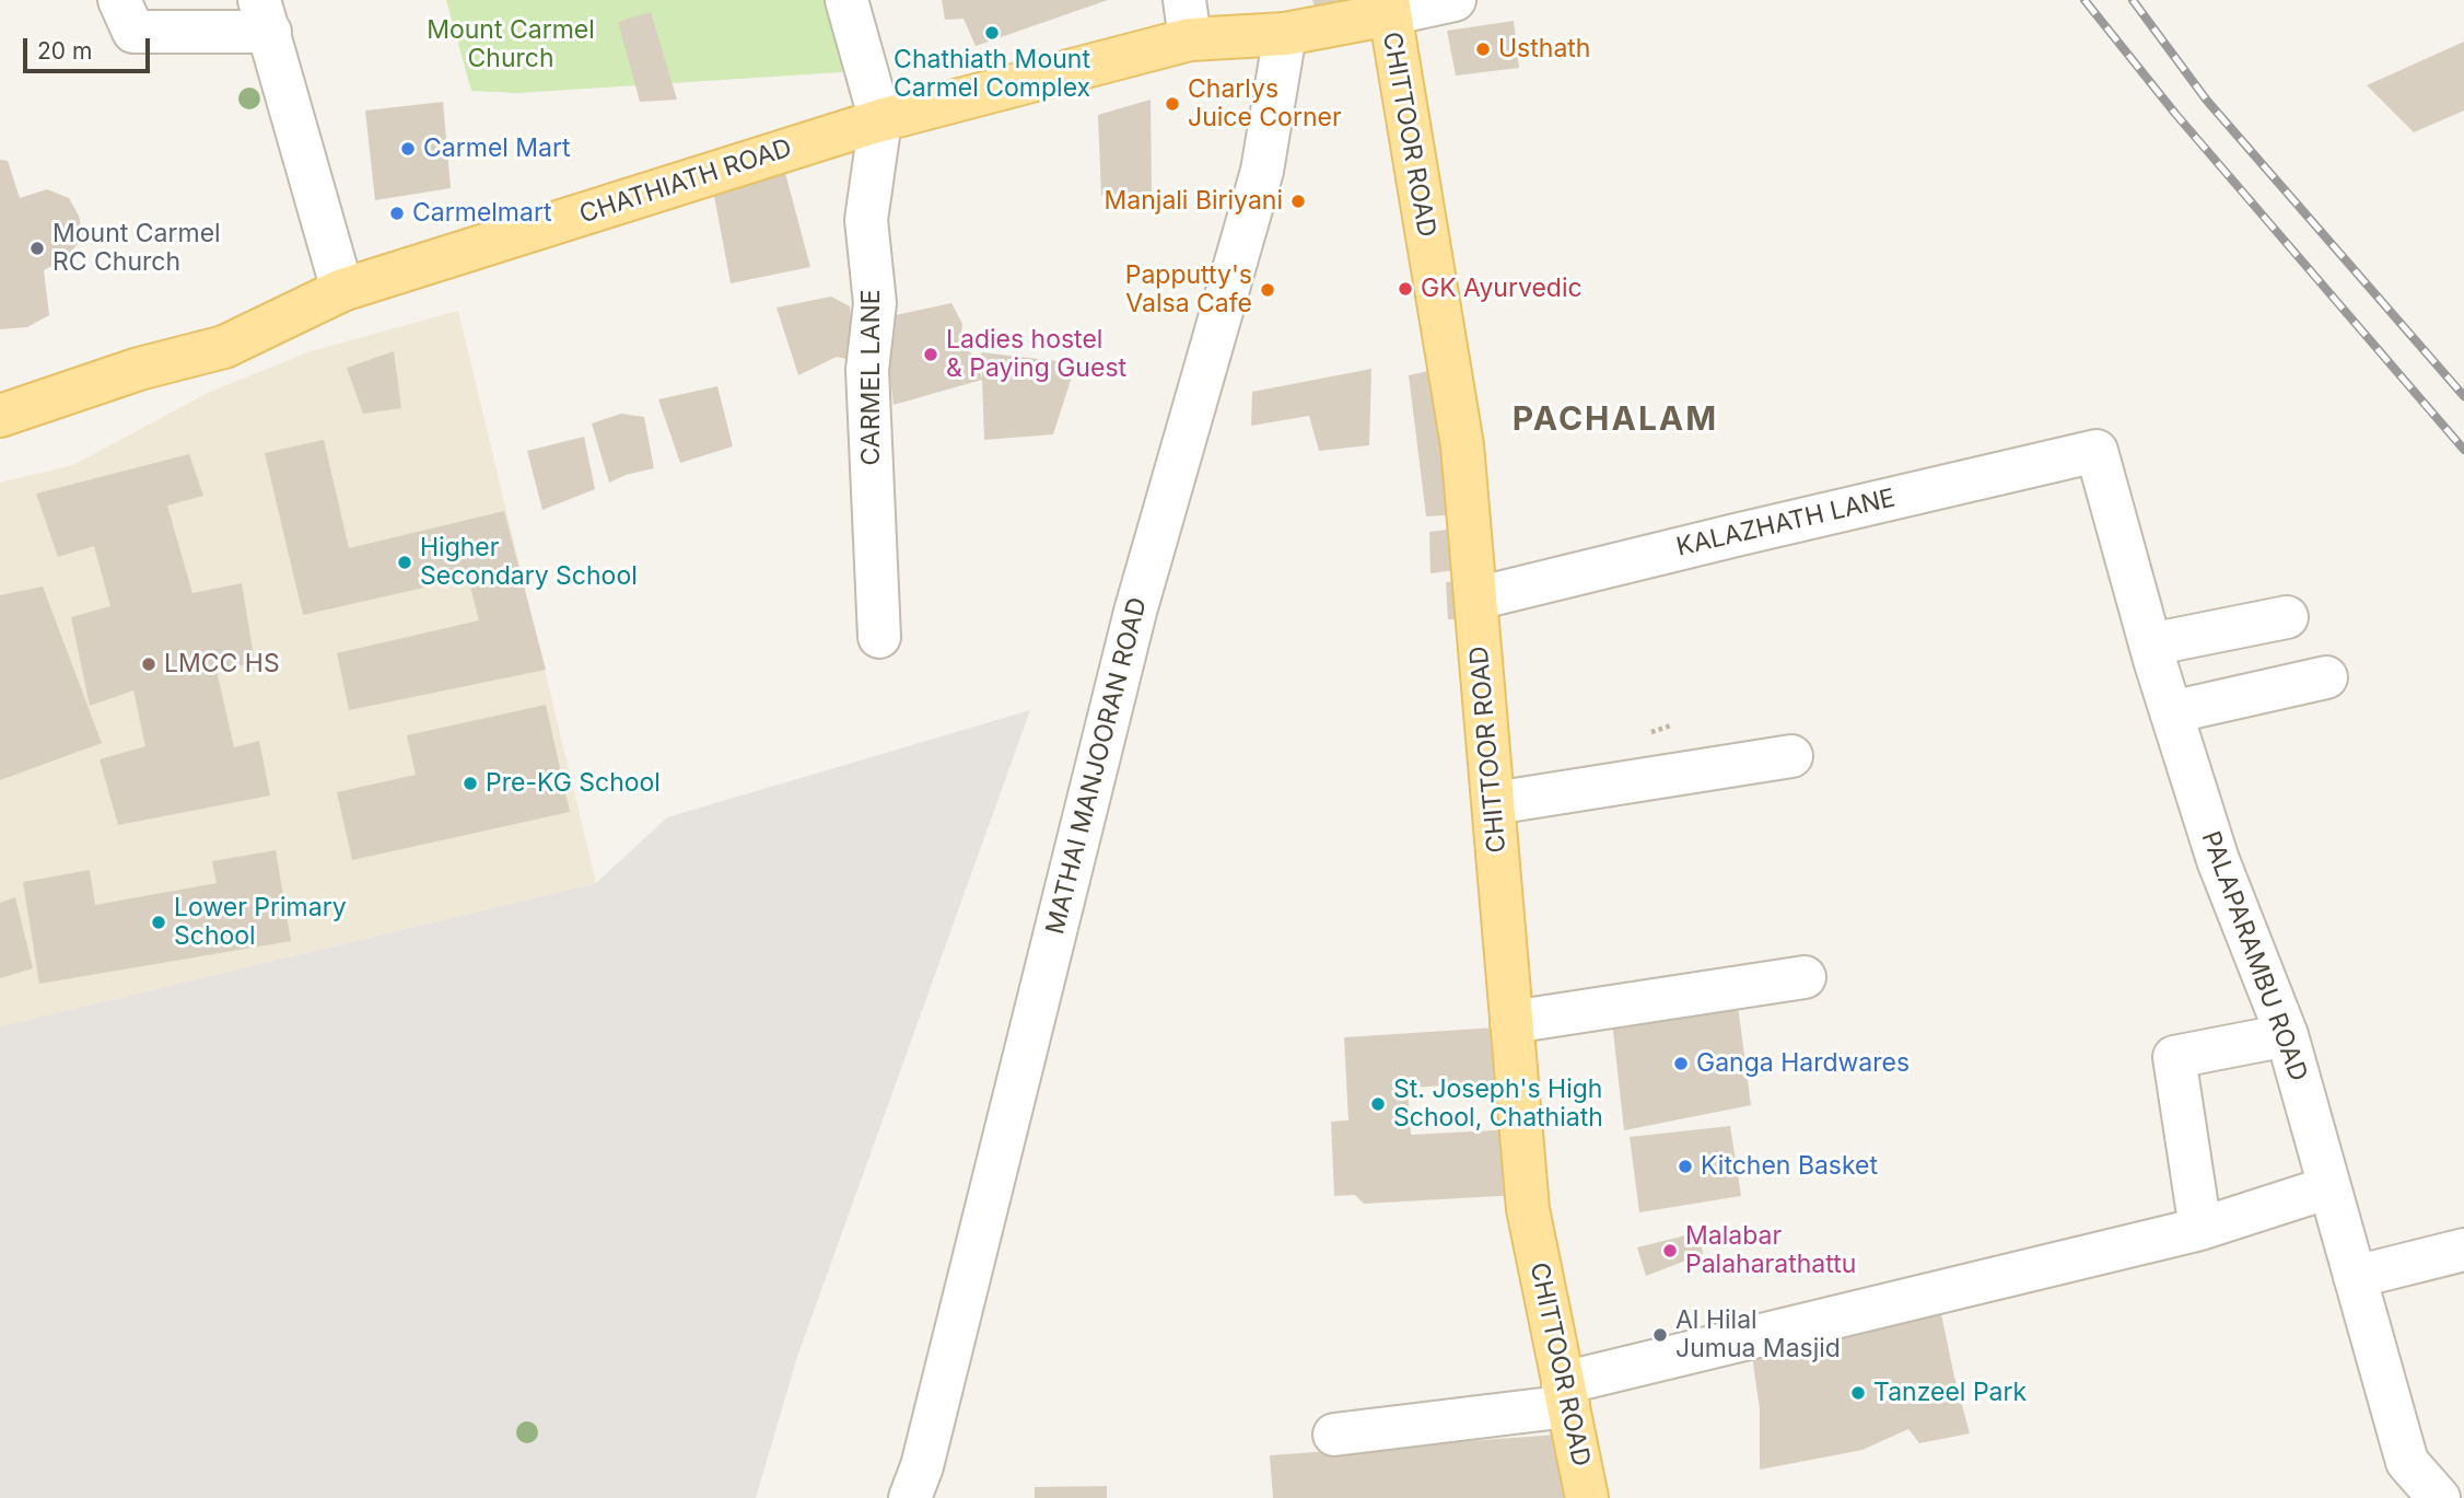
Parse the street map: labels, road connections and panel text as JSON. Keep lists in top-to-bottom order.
{
  "streets": {
    "main road": ["CHITTOOR ROAD", "CHATHIATH ROAD"],
    "street": [
      "CARMEL LANE",
      "KALAZHATH LANE",
      "MATHAI MANJOORAN ROAD",
      "PALAPARAMBU ROAD"
    ]
  },
  "crossings": [
    ["CHITTOOR ROAD", "CHATHIATH ROAD"],
    ["CHITTOOR ROAD", "KALAZHATH LANE"],
    ["CHATHIATH ROAD", "CARMEL LANE"],
    ["CHATHIATH ROAD", "MATHAI MANJOORAN ROAD"],
    ["KALAZHATH LANE", "PALAPARAMBU ROAD"]
  ],
  "districts": ["PACHALAM"],
  "parks": ["Mount Carmel Church"],
  "places": [
    "Chathiath Mount Carmel Complex",
    "Usthath",
    "Charlys Juice Corner",
    "Carmel Mart",
    "Manjali Biriyani",
    "Carmelmart",
    "Mount Carmel RC Church",
    "GK Ayurvedic",
    "Papputty's Valsa Cafe",
    "Ladies hostel & Paying Guest",
    "Higher Secondary School",
    "LMCC HS",
    "Pre-KG School",
    "Lower Primary School",
    "Ganga Hardwares",
    "St. Joseph's High School, Chathiath",
    "Kitchen Basket",
    "Malabar Palaharathattu",
    "Al Hilal Jumua Masjid",
    "Tanzeel Park"
  ],
  "scale_bar": "20 m"
}
